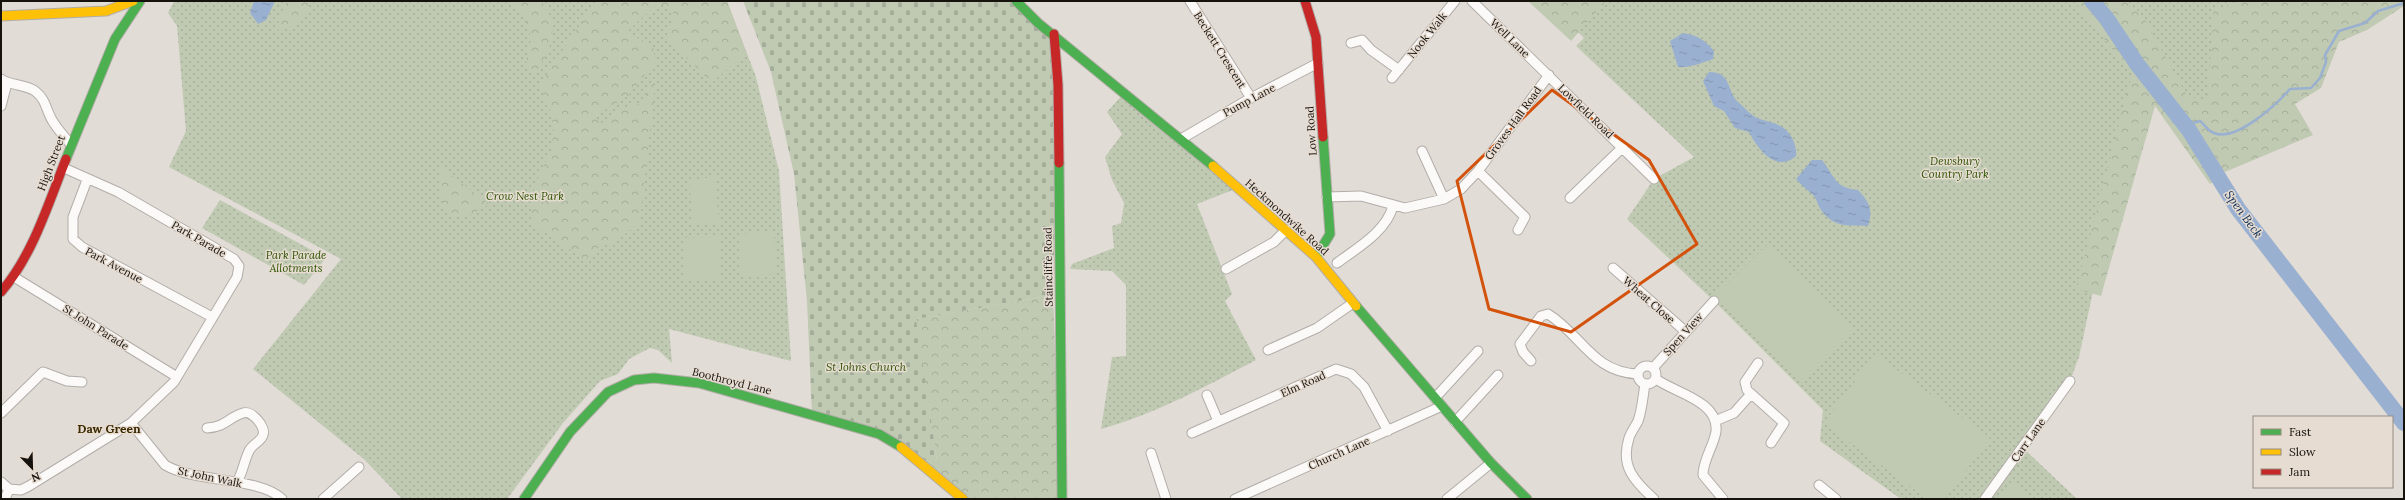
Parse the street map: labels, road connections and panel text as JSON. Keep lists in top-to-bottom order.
{
  "streets": {
    "street": [
      "Nook Walk",
      "Well Lane",
      "Beckett Crescent",
      "Pump Lane",
      "Lowfield Road",
      "Groves Hall Road",
      "Low Road",
      "High Street",
      "Heckmondwike Road",
      "Park Parade",
      "Park Avenue",
      "Staincliffe Road",
      "Wheat Close",
      "St John Parade",
      "Spen View",
      "Boothroyd Lane",
      "Elm Road",
      "Carr Lane",
      "Church Lane",
      "St John Walk"
    ]
  },
  "crossings": [
    ["Well Lane", "Lowfield Road"],
    ["Well Lane", "Groves Hall Road"],
    ["Beckett Crescent", "Pump Lane"],
    ["Pump Lane", "Low Road"],
    ["Pump Lane", "Heckmondwike Road"],
    ["Lowfield Road", "Groves Hall Road"],
    ["Groves Hall Road", "Low Road"],
    ["Low Road", "Heckmondwike Road"],
    ["High Street", "Park Parade"],
    ["High Street", "St John Parade"],
    ["Heckmondwike Road", "Staincliffe Road"],
    ["Heckmondwike Road", "Church Lane"],
    ["Park Parade", "Park Avenue"],
    ["Park Parade", "St John Parade"],
    ["Park Parade", "St John Walk"],
    ["Wheat Close", "Spen View"],
    ["Elm Road", "Church Lane"]
  ],
  "districts": ["Daw Green"],
  "water": ["Spen Beck"],
  "parks": [
    "Dewsbury Country Park",
    "Crow Nest Park",
    "Park Parade Allotments",
    "St Johns Church"
  ],
  "legend": ["Fast", "Slow", "Jam"],
  "north": "bottom right"
}
